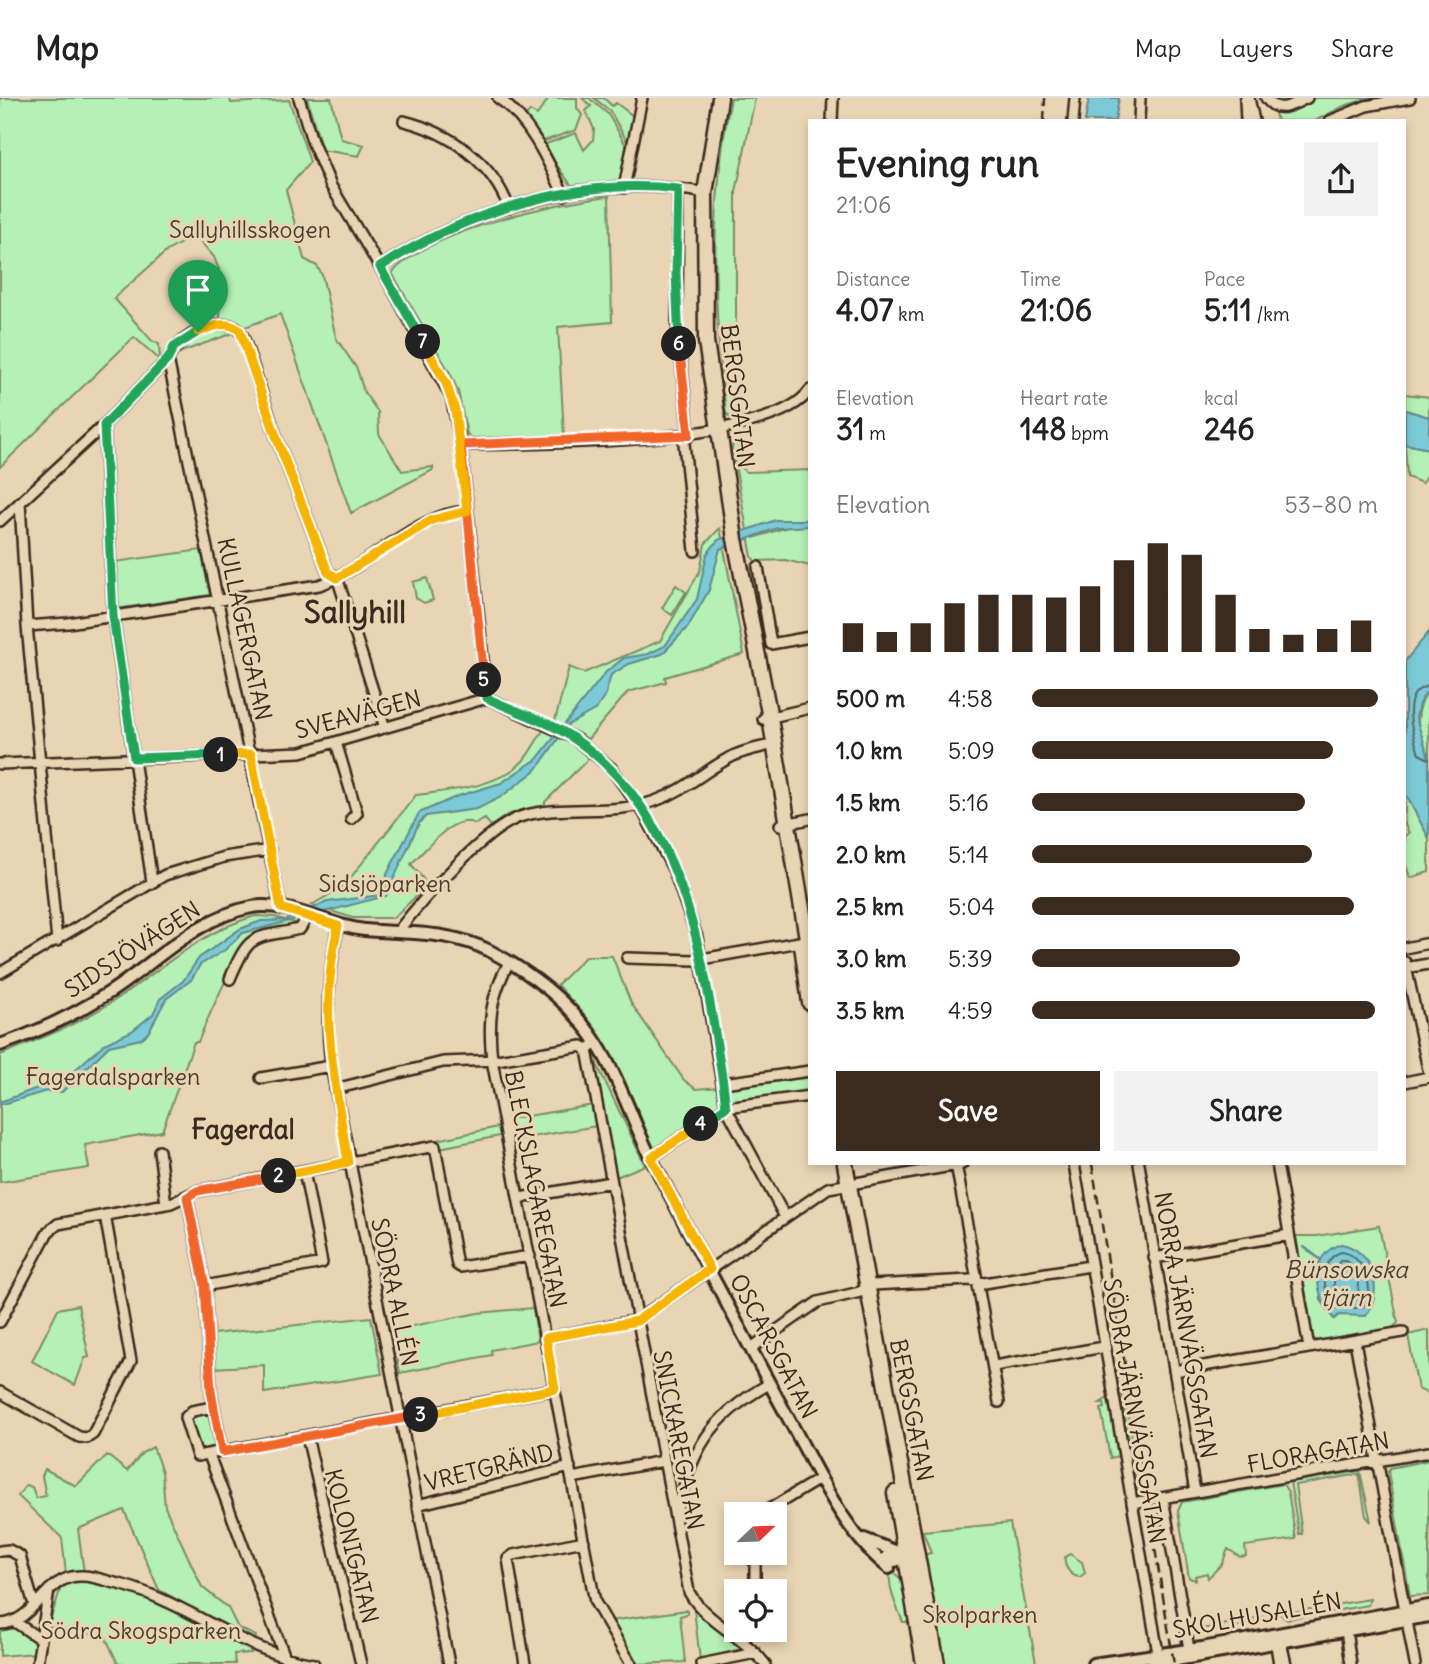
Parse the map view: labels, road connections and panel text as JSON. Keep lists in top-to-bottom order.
{
  "streets": {
    "highway": ["BERGSGATAN"],
    "main road": ["SIDSJÖVÄGEN", "OSCARSGATAN", "SKOLHUSALLÉN"],
    "street": [
      "KULLAGERGATAN",
      "SVEAVÄGEN",
      "BLECKSLAGAREGATAN",
      "SÖDRA ALLÉN",
      "NORRA JÄRNVÄGSGATAN",
      "SÖDRA JÄRNVÄGSGATAN",
      "SNICKAREGATAN",
      "FLORAGATAN",
      "VRETGRÄND",
      "KOLONIGATAN"
    ]
  },
  "crossings": [
    ["BERGSGATAN", "OSCARSGATAN"],
    ["KULLAGERGATAN", "SVEAVÄGEN"],
    ["KULLAGERGATAN", "SIDSJÖVÄGEN"],
    ["SIDSJÖVÄGEN", "SÖDRA ALLÉN"],
    ["BLECKSLAGAREGATAN", "OSCARSGATAN"],
    ["BLECKSLAGAREGATAN", "VRETGRÄND"],
    ["SÖDRA ALLÉN", "VRETGRÄND"],
    ["NORRA JÄRNVÄGSGATAN", "FLORAGATAN"],
    ["OSCARSGATAN", "SNICKAREGATAN"],
    ["SÖDRA JÄRNVÄGSGATAN", "FLORAGATAN"],
    ["SÖDRA JÄRNVÄGSGATAN", "SKOLHUSALLÉN"],
    ["SNICKAREGATAN", "VRETGRÄND"]
  ],
  "districts": ["Sallyhill", "Fagerdal"],
  "water": ["Bünsowska tjärn"],
  "parks": [
    "Sallyhillsskogen",
    "Sidsjöparken",
    "Fagerdalsparken",
    "Skolparken",
    "Södra Skogsparken"
  ],
  "north": "top right",
  "page": {
    "header": "Map",
    "nav": ["Map", "Layers", "Share"],
    "heading": ["Evening run", "21:06"],
    "stats": [
      ["Distance", "4.07 km"],
      ["Time", "21:06"],
      ["Pace", "5:11 /km"],
      ["Elevation", "31 m"],
      ["Heart rate", "148 bpm"],
      ["kcal", "246"]
    ],
    "pins": [
      "7",
      "6",
      "5",
      "1",
      "4",
      "2",
      "3"
    ],
    "chart": ["Elevation", "53–80 m"],
    "list": [
      {
        "name": "500 m",
        "note": "4:58"
      },
      {
        "name": "1.0 km",
        "note": "5:09"
      },
      {
        "name": "1.5 km",
        "note": "5:16"
      },
      {
        "name": "2.0 km",
        "note": "5:14"
      },
      {
        "name": "2.5 km",
        "note": "5:04"
      },
      {
        "name": "3.0 km",
        "note": "5:39"
      },
      {
        "name": "3.5 km",
        "note": "4:59"
      }
    ],
    "buttons": ["Save", "Share"]
  }
}
